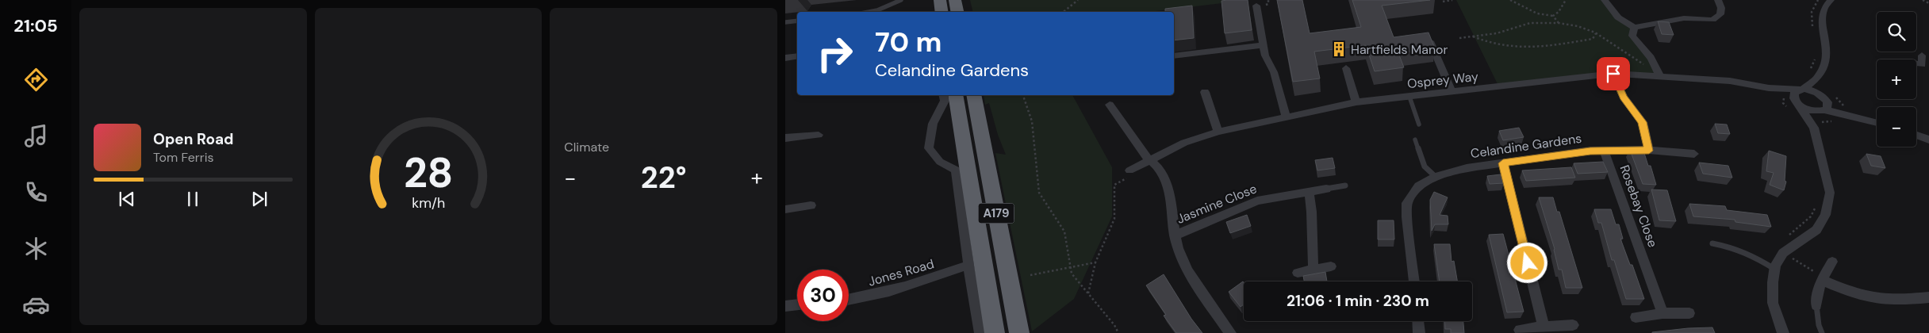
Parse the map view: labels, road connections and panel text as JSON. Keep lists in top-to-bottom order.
{
  "streets": {
    "highway": ["A179"],
    "street": [
      "Osprey Way",
      "Celandine Gardens",
      "Jasmine Close",
      "Rosebay Close",
      "Jones Road"
    ]
  },
  "crossings": [
    ["Celandine Gardens", "Rosebay Close"]
  ],
  "places": {
    "building": ["Hartfields Manor"]
  },
  "page": {
    "tabs": "21:05",
    "tile": "Climate",
    "map_buttons": ["+", "−"],
    "turn": ["70 m", "Celandine Gardens"],
    "song": ["Open Road", "Tom Ferris"],
    "heat": ["−", "22°", "+"],
    "limit": "30",
    "trip": "21:06 · 1 min · 230 m",
    "gauge": ["28", "km/h"]
  }
}
